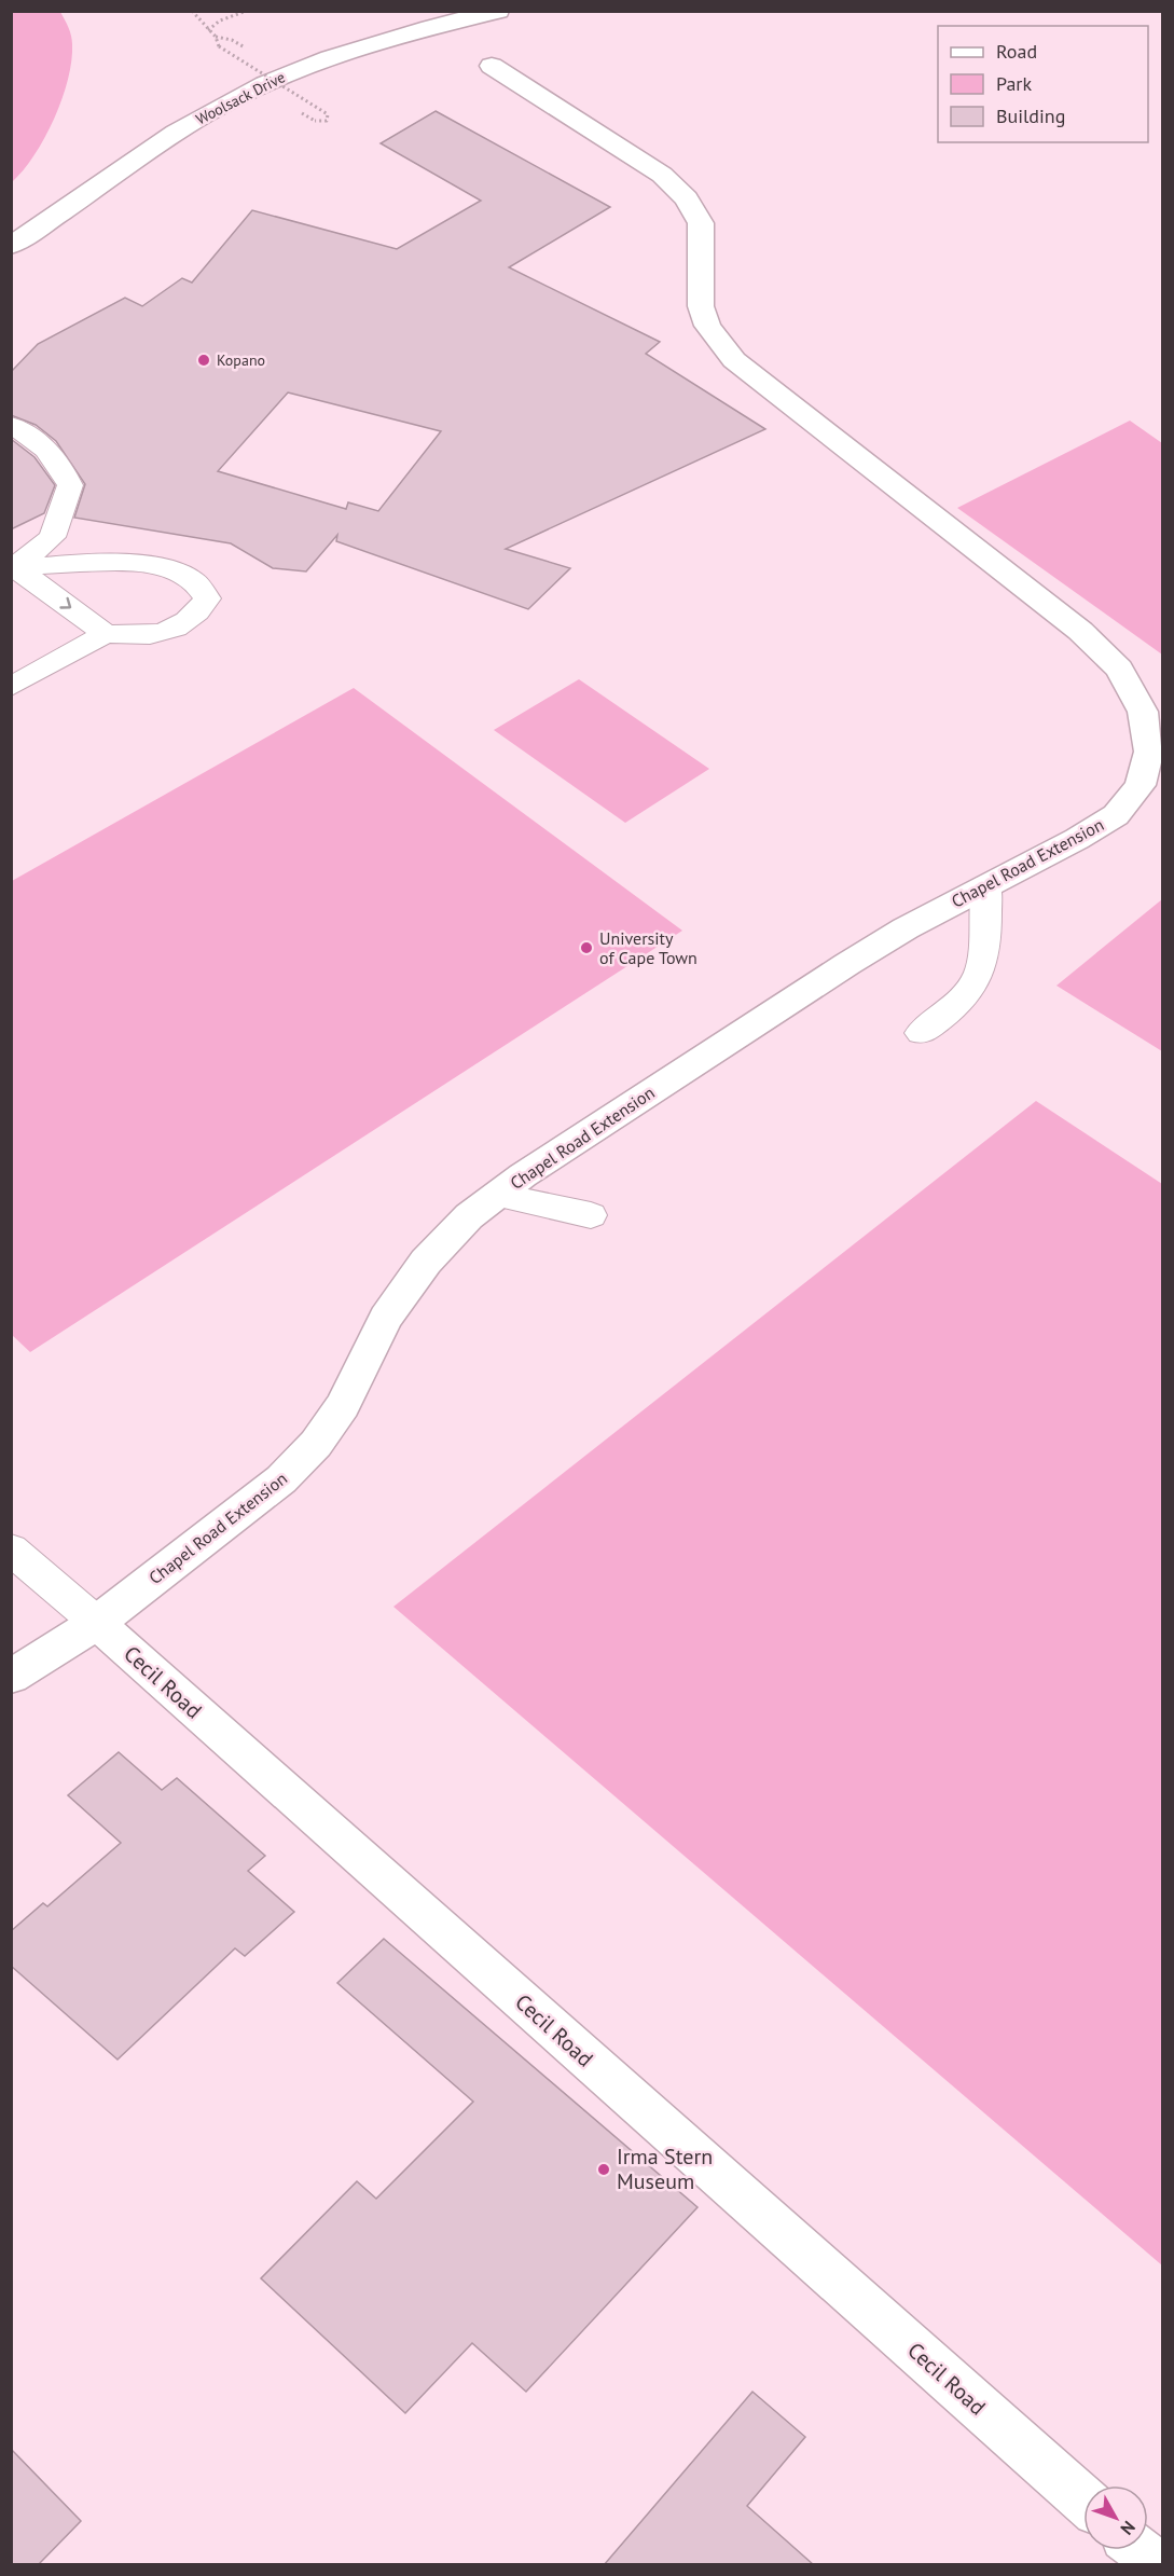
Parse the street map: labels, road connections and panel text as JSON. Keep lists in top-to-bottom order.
{
  "streets": {
    "street": ["Woolsack Drive", "Chapel Road Extension", "Cecil Road"]
  },
  "crossings": [
    ["Chapel Road Extension", "Cecil Road"]
  ],
  "places": ["Kopano", "University of Cape Town", "Irma Stern Museum"],
  "legend": ["Road", "Park", "Building"],
  "north": "bottom right"
}
